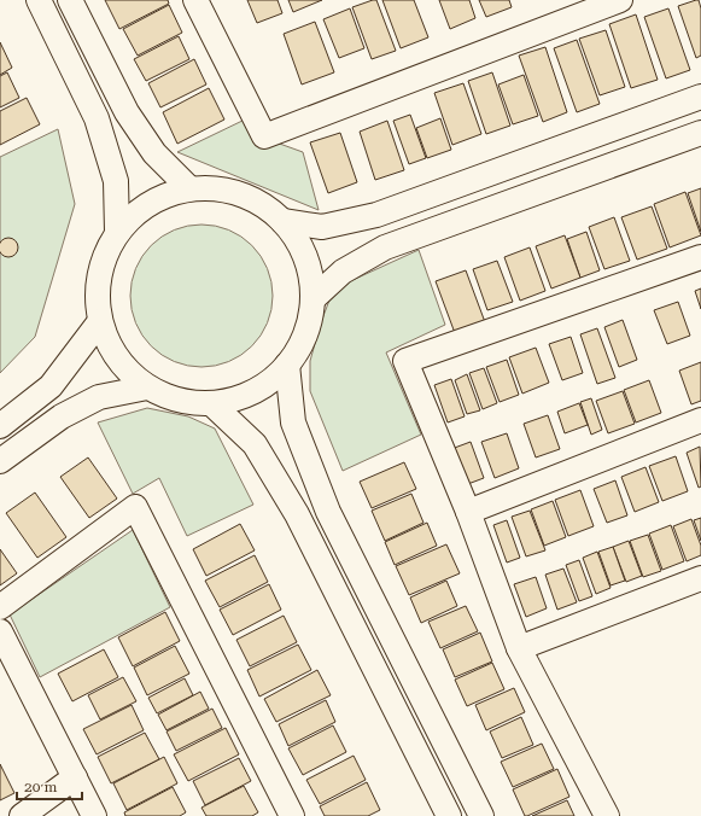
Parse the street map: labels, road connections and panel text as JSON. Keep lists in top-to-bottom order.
{
  "scale_bar": "20 m"
}
